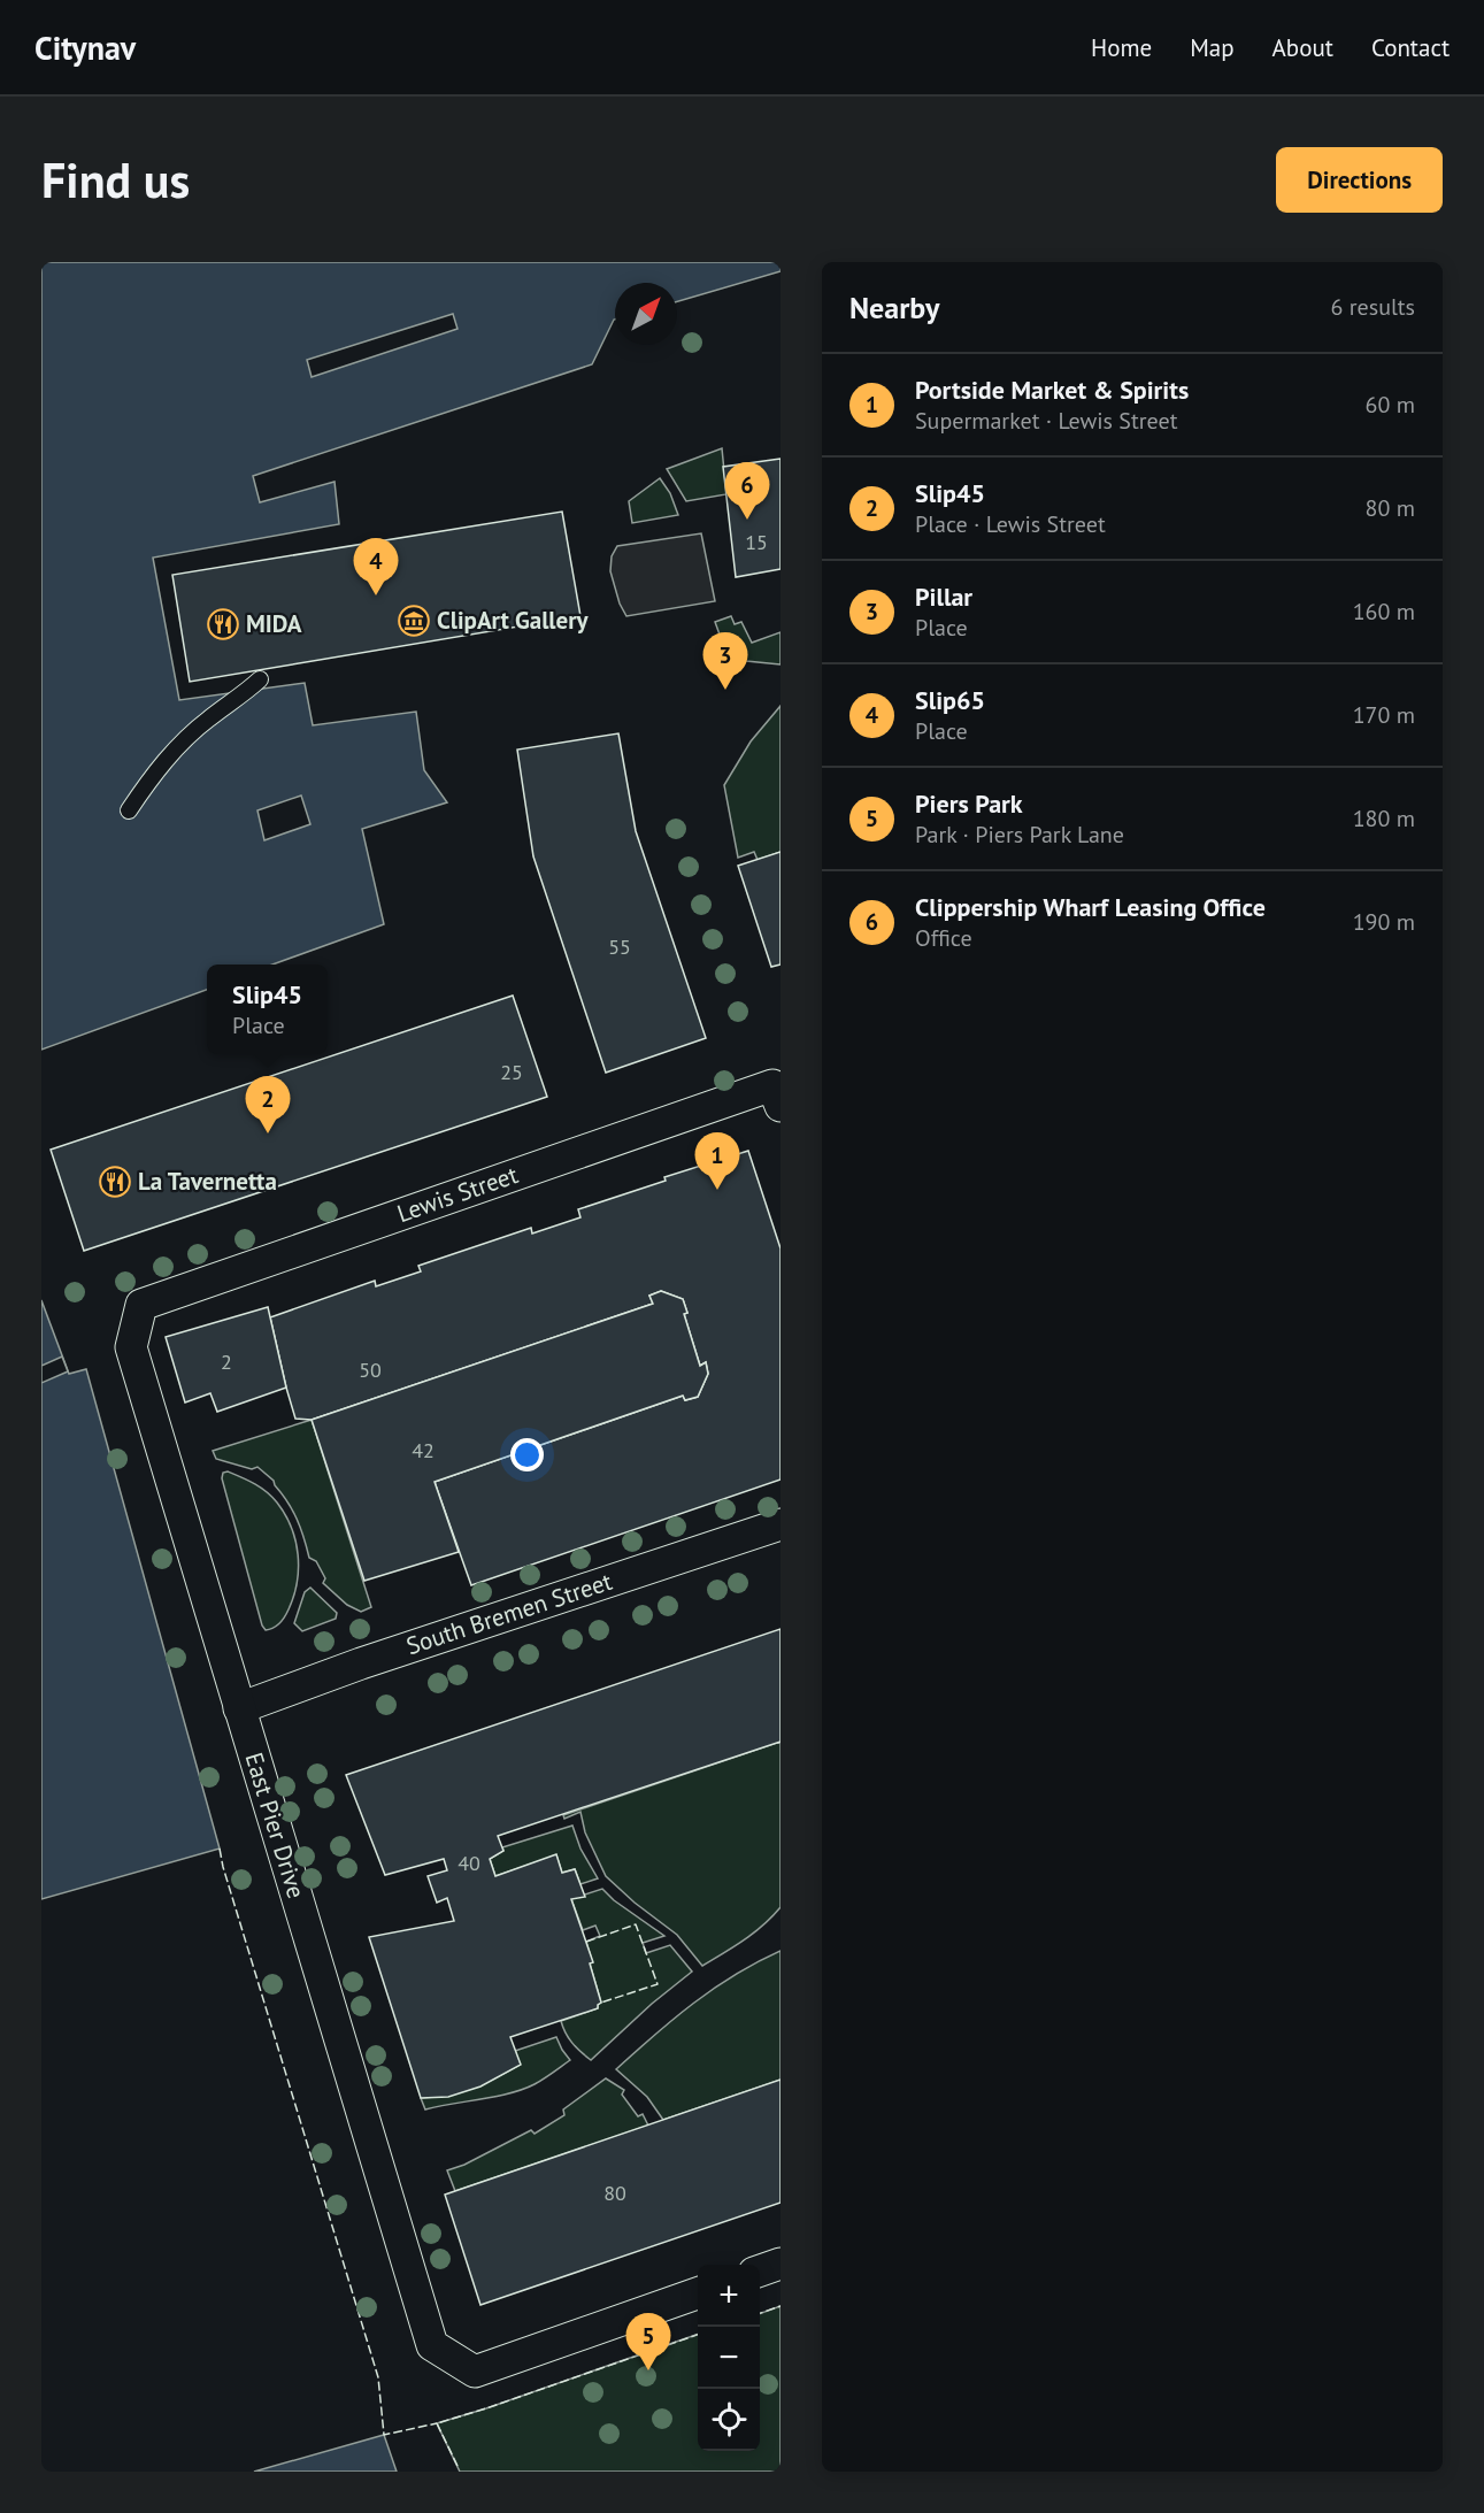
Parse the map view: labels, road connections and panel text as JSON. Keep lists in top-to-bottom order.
{
  "streets": {
    "street": ["Lewis Street", "South Bremen Street", "East Pier Drive"]
  },
  "crossings": [
    ["Lewis Street", "East Pier Drive"],
    ["South Bremen Street", "East Pier Drive"]
  ],
  "places": {
    "museum": ["ClipArt Gallery"],
    "restaurant": ["MIDA", "La Tavernetta"]
  },
  "house_numbers": [
    "15",
    "55",
    "25",
    "2",
    "50",
    "42",
    "40",
    "80"
  ],
  "north": "top right",
  "page": {
    "header": "Citynav",
    "nav": [
      "Home",
      "Map",
      "About",
      "Contact"
    ],
    "buttons": "Directions",
    "title": "Find us",
    "heading": ["Nearby", "6 results"],
    "list": [
      {
        "mark": "1",
        "name": "Portside Market & Spirits",
        "note": "Supermarket · Lewis Street",
        "value": "60 m"
      },
      {
        "mark": "2",
        "name": "Slip45",
        "note": "Place · Lewis Street",
        "value": "80 m"
      },
      {
        "mark": "3",
        "name": "Pillar",
        "note": "Place",
        "value": "160 m"
      },
      {
        "mark": "4",
        "name": "Slip65",
        "note": "Place",
        "value": "170 m"
      },
      {
        "mark": "5",
        "name": "Piers Park",
        "note": "Park · Piers Park Lane",
        "value": "180 m"
      },
      {
        "mark": "6",
        "name": "Clippership Wharf Leasing Office",
        "note": "Office",
        "value": "190 m"
      }
    ],
    "pins": [
      "6",
      "4",
      "3",
      "2",
      "1",
      "5"
    ],
    "popup": ["Slip45", "Place"],
    "map_buttons": ["+", "−"]
  }
}
